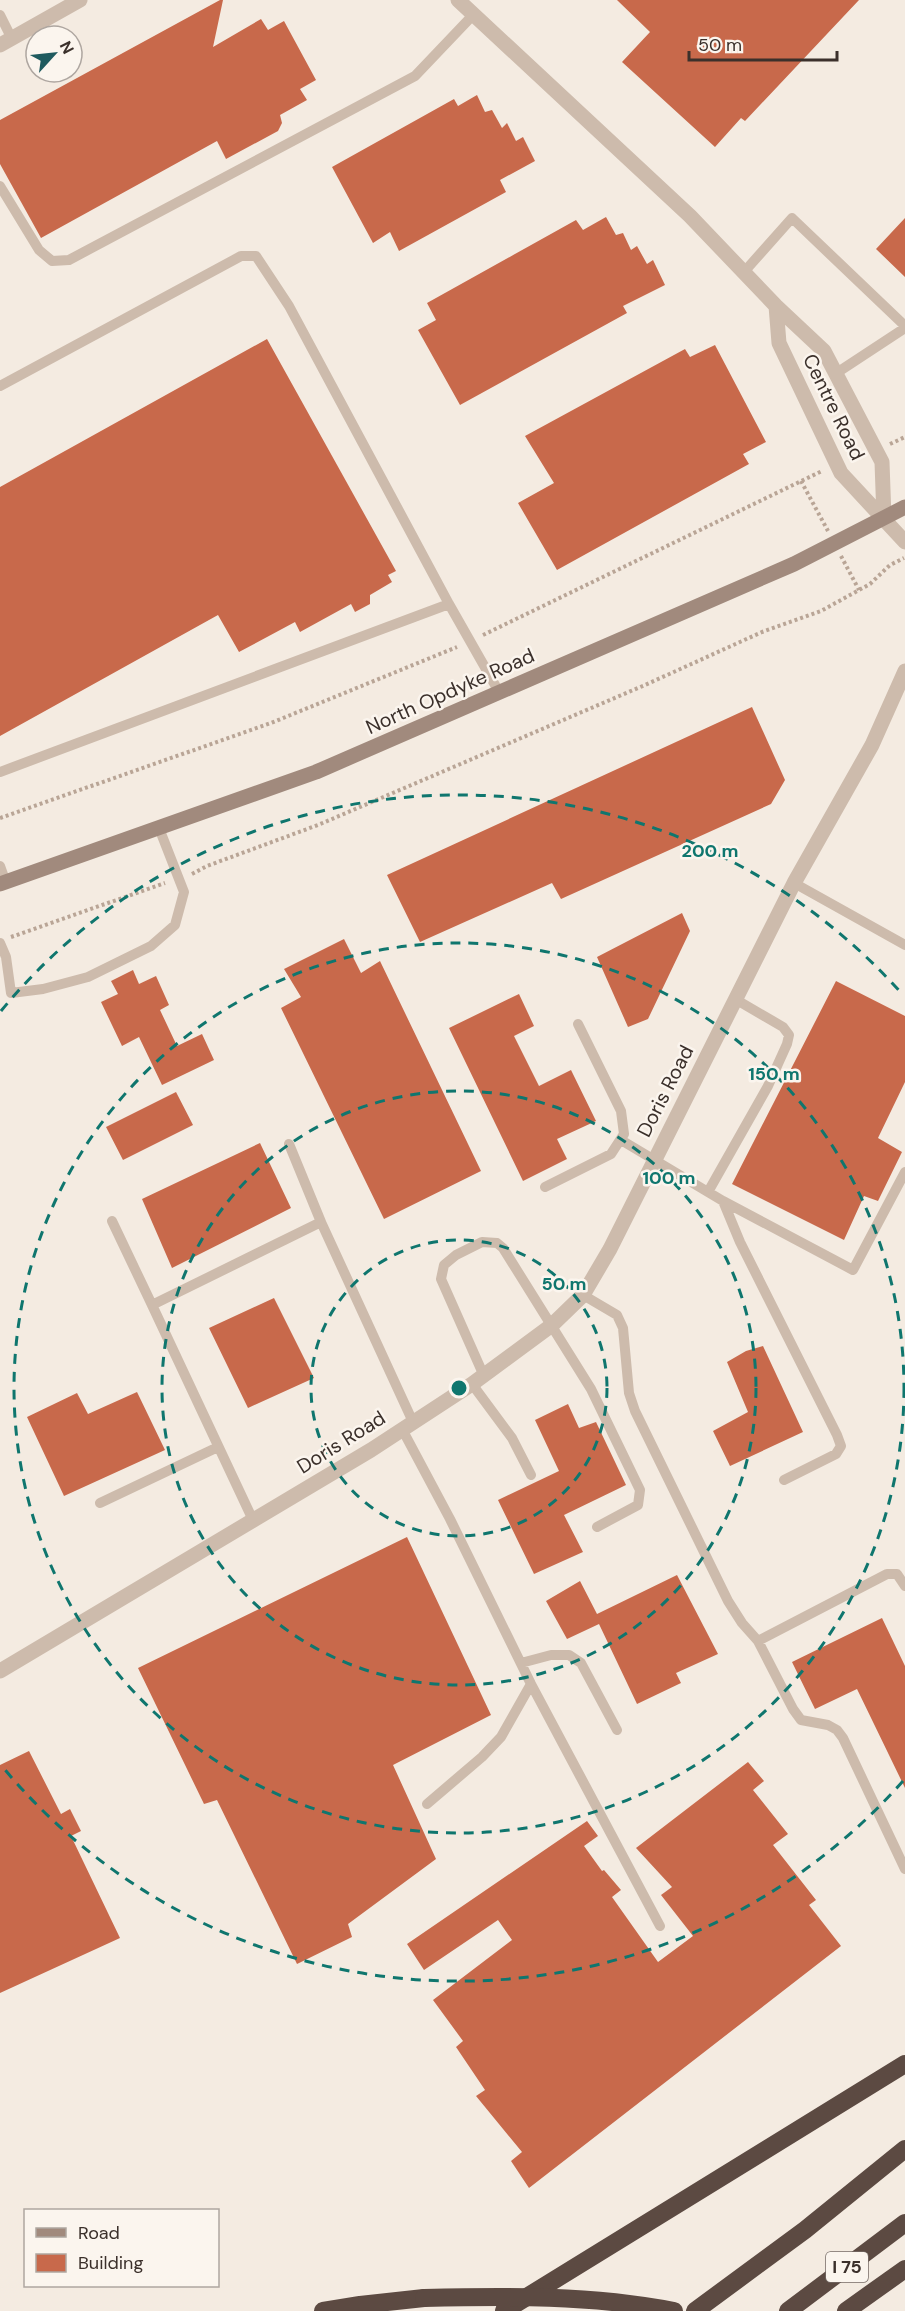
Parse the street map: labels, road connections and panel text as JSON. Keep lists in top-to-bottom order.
{
  "streets": {
    "highway": ["I 75"],
    "main road": ["North Opdyke Road"],
    "street": ["Centre Road", "Doris Road"]
  },
  "crossings": [
    ["Centre Road", "North Opdyke Road"]
  ],
  "legend": ["Road", "Building"],
  "scale_bar": "50 m",
  "north": "top right",
  "rings": [
    "200 m",
    "150 m",
    "100 m",
    "50 m"
  ]
}
